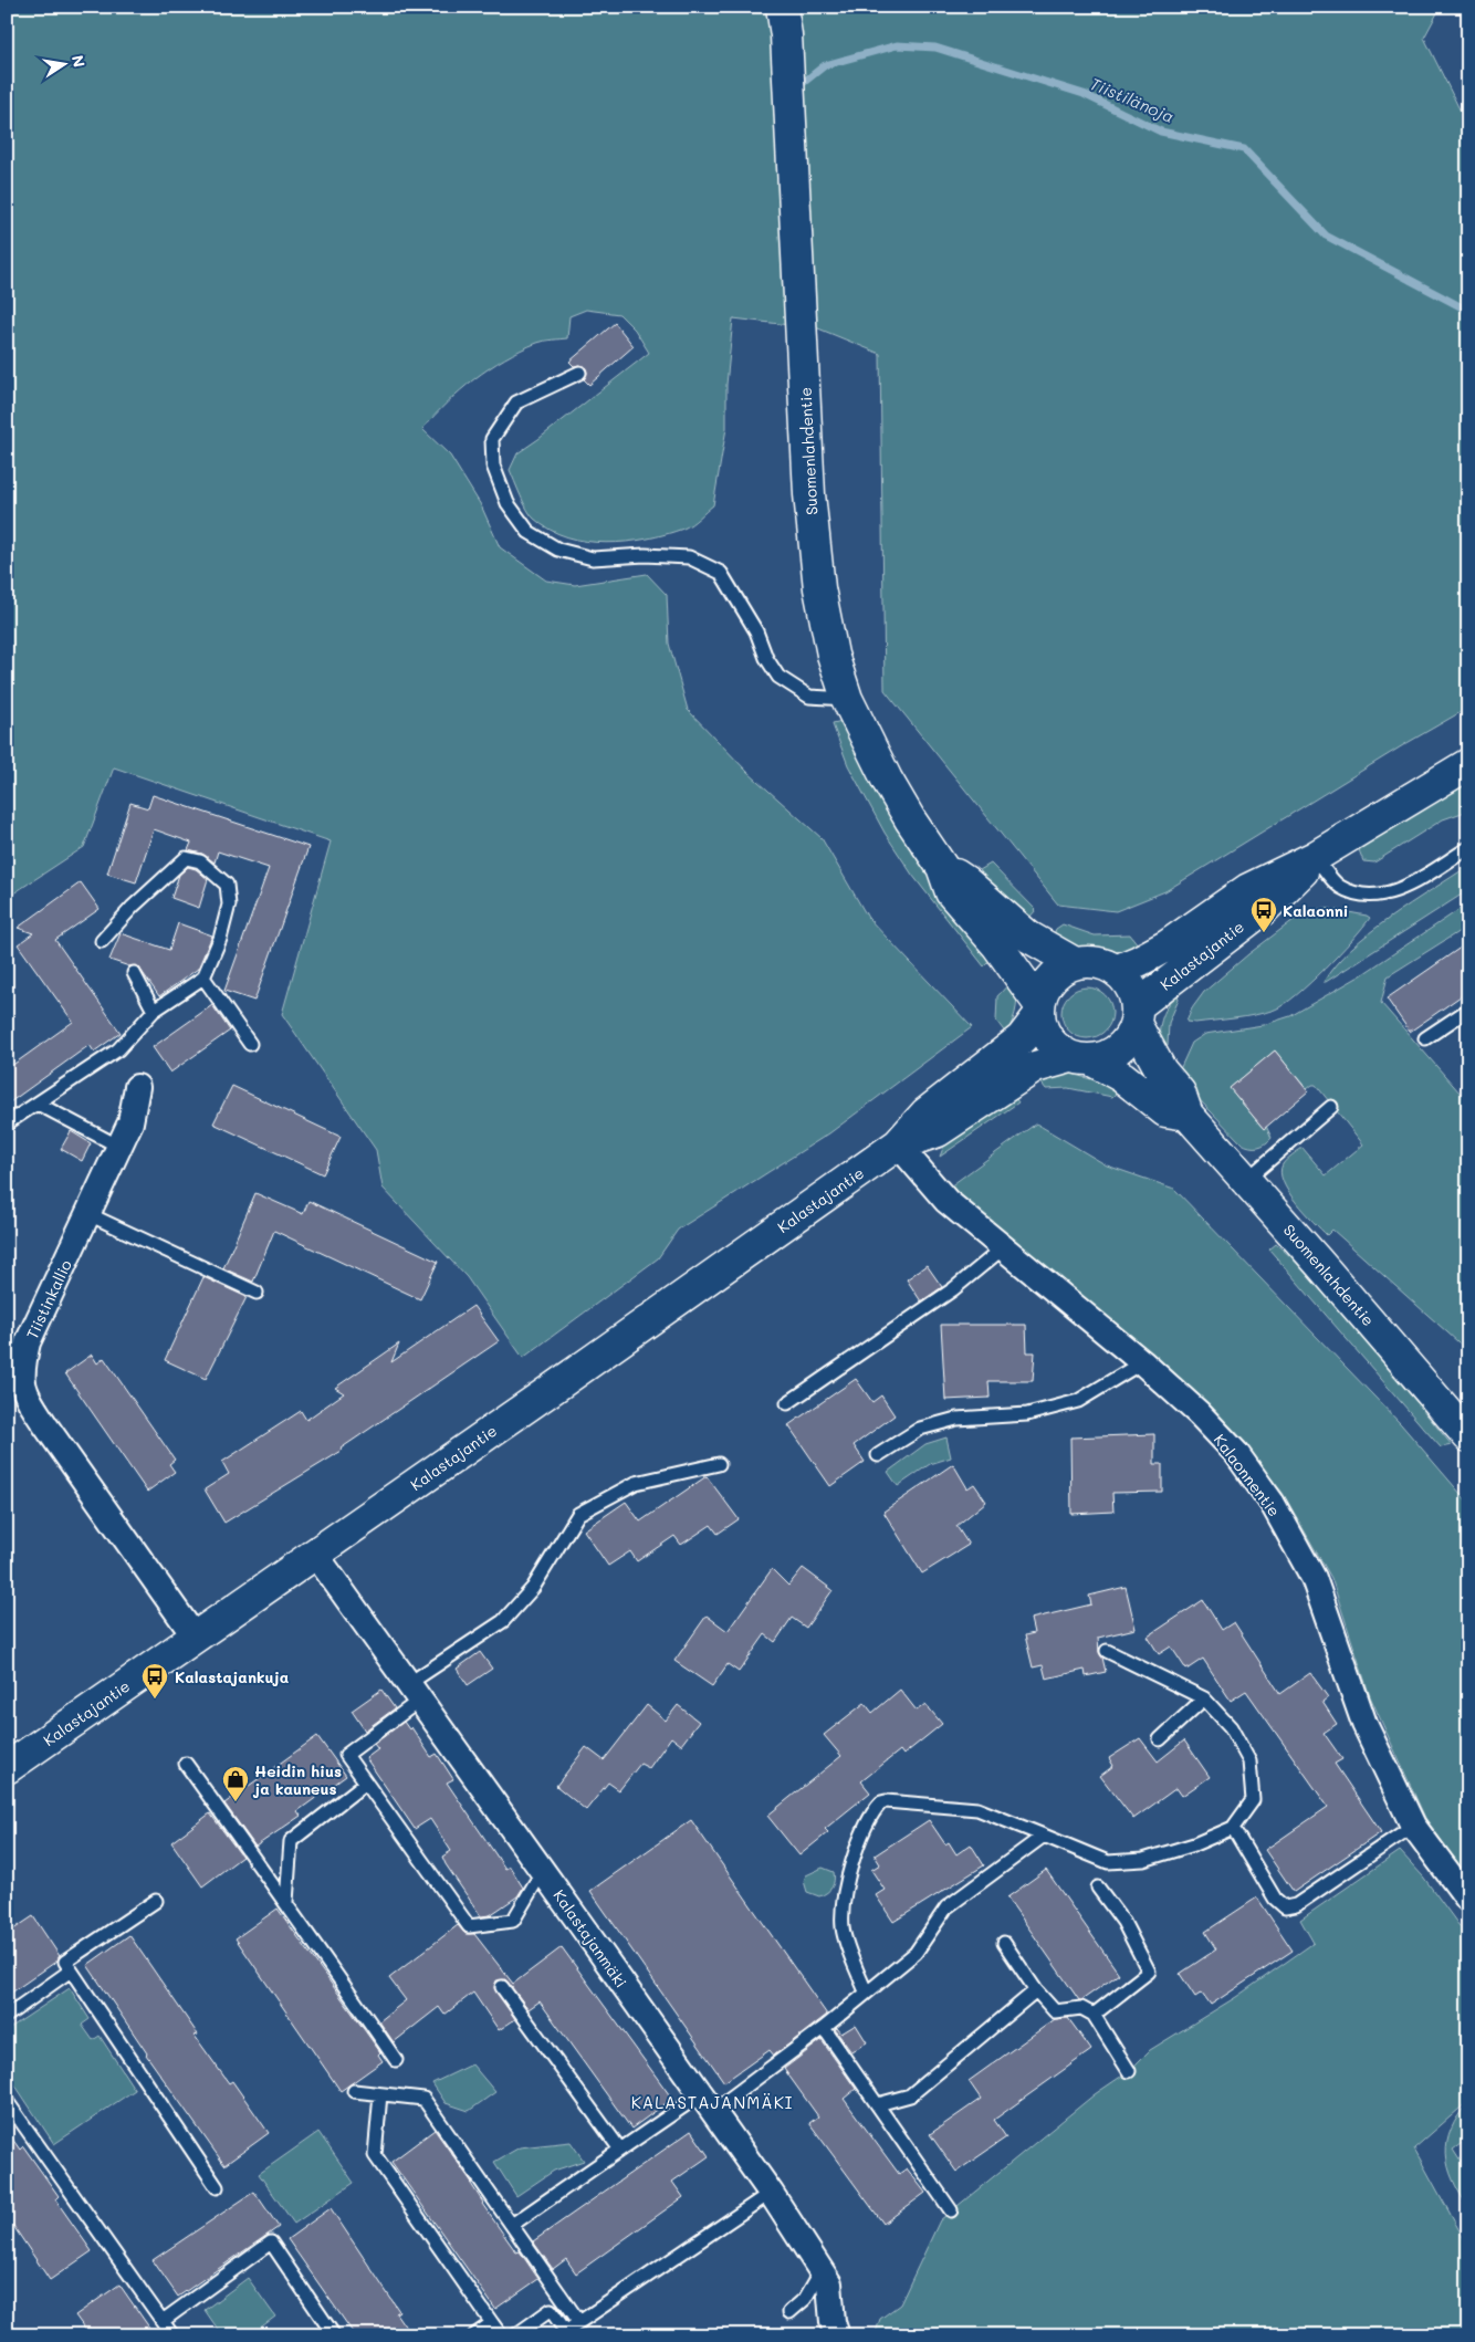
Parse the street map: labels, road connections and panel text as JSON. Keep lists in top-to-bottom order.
{
  "streets": {
    "main road": ["Suomenlahdentie", "Kalastajantie"],
    "street": ["Tiistinkallio", "Kalaonnentie", "Kalastajanmäki"]
  },
  "crossings": [
    ["Suomenlahdentie", "Kalastajantie"],
    ["Kalastajantie", "Tiistinkallio"],
    ["Kalastajantie", "Kalaonnentie"],
    ["Kalastajantie", "Kalastajanmäki"]
  ],
  "districts": ["KALASTAJANMÄKI"],
  "water": ["Tiistilänoja"],
  "places": {
    "bus stop": ["Kalaonni", "Kalastajankuja"],
    "shop": ["Heidin hius ja kauneus"]
  },
  "north": "right"
}
